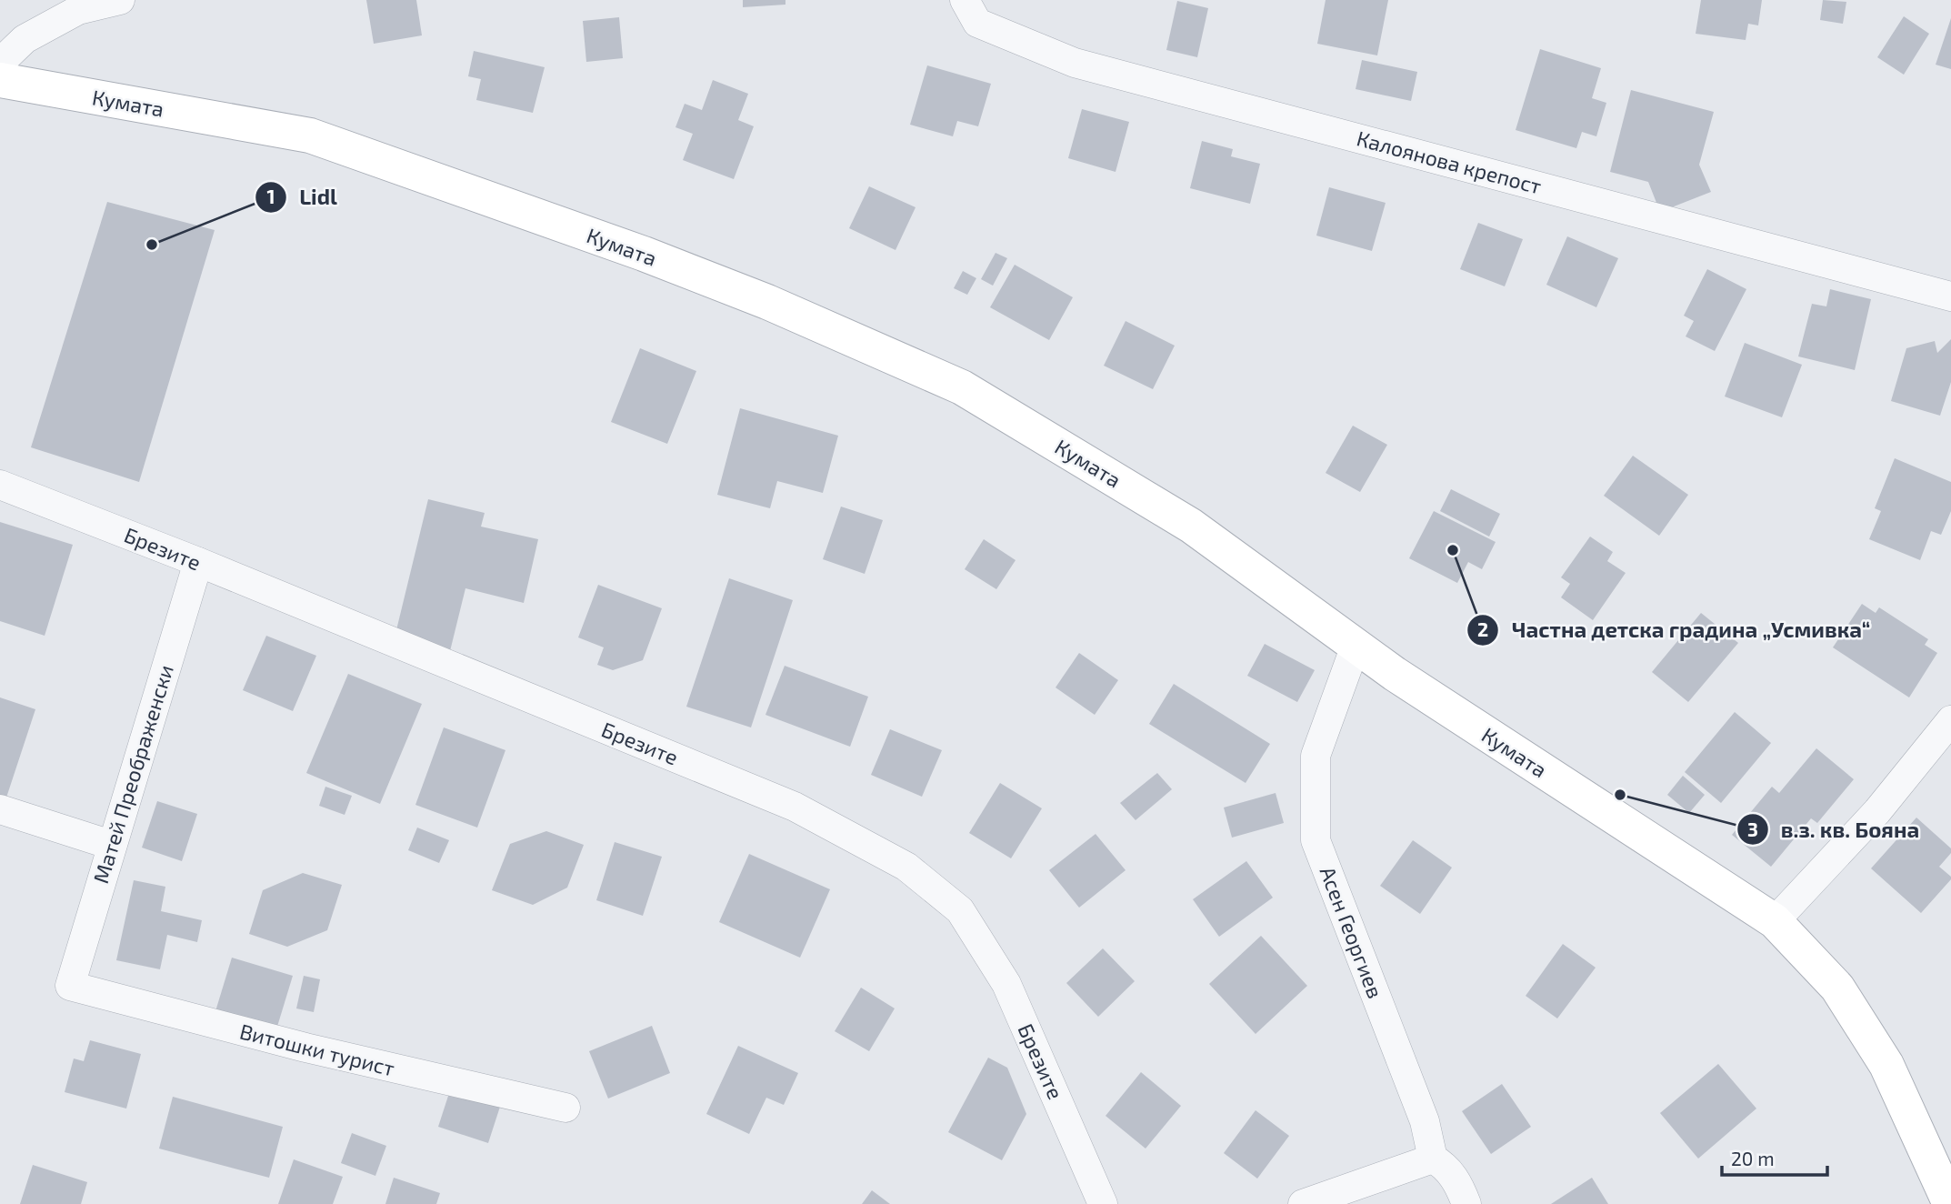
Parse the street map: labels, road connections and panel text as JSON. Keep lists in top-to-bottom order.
{
  "streets": {
    "main road": ["Кумата"],
    "street": [
      "Калоянова крепост",
      "Брезите",
      "Матей Преображенски",
      "Асен Георгиев",
      "Витошки турист"
    ]
  },
  "crossings": [
    ["Кумата", "Асен Георгиев"],
    ["Брезите", "Матей Преображенски"],
    ["Матей Преображенски", "Витошки турист"]
  ],
  "places": ["Lidl", "Частна детска градина „Усмивка“", "в.з. кв. Бояна"],
  "scale_bar": "20 m"
}
